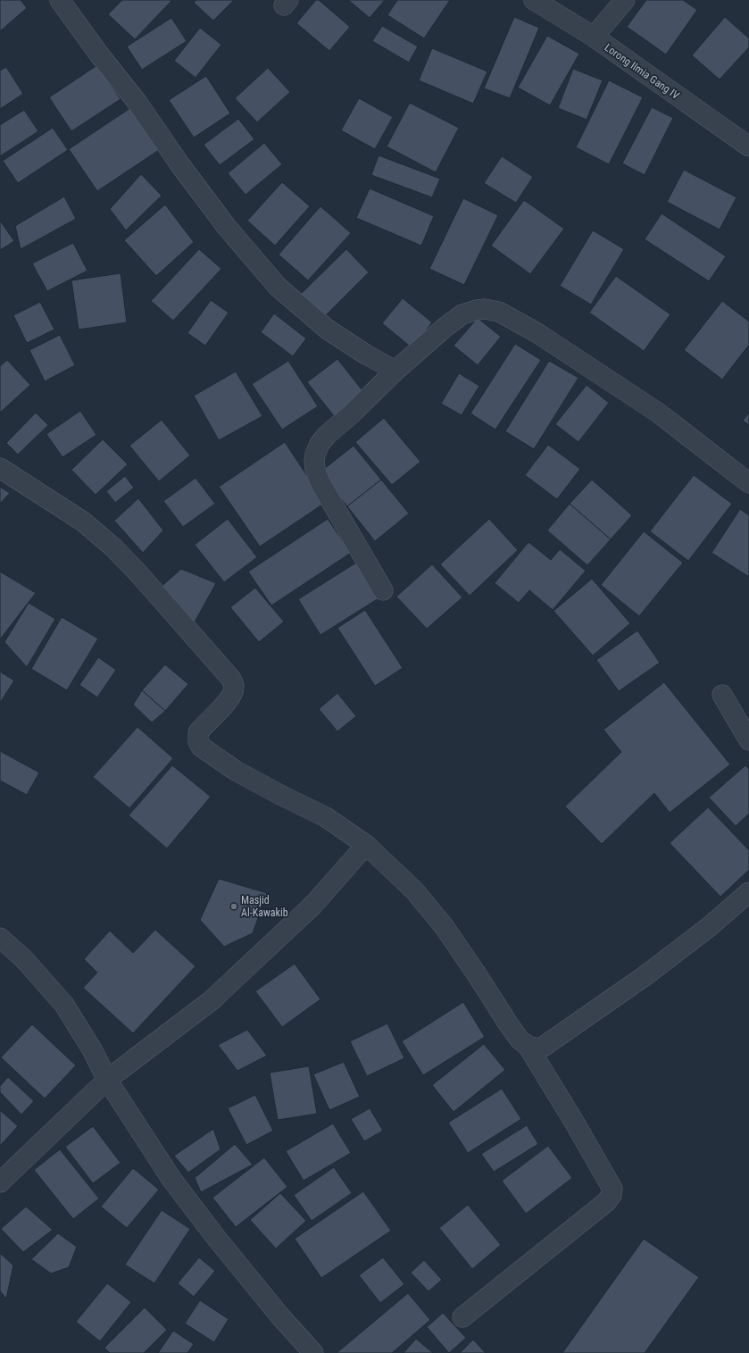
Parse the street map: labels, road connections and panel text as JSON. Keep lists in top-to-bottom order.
{
  "streets": {
    "street": ["Lorong Ilmia Gang IV"]
  },
  "places": ["Masjid Al-Kawakib"]
}
